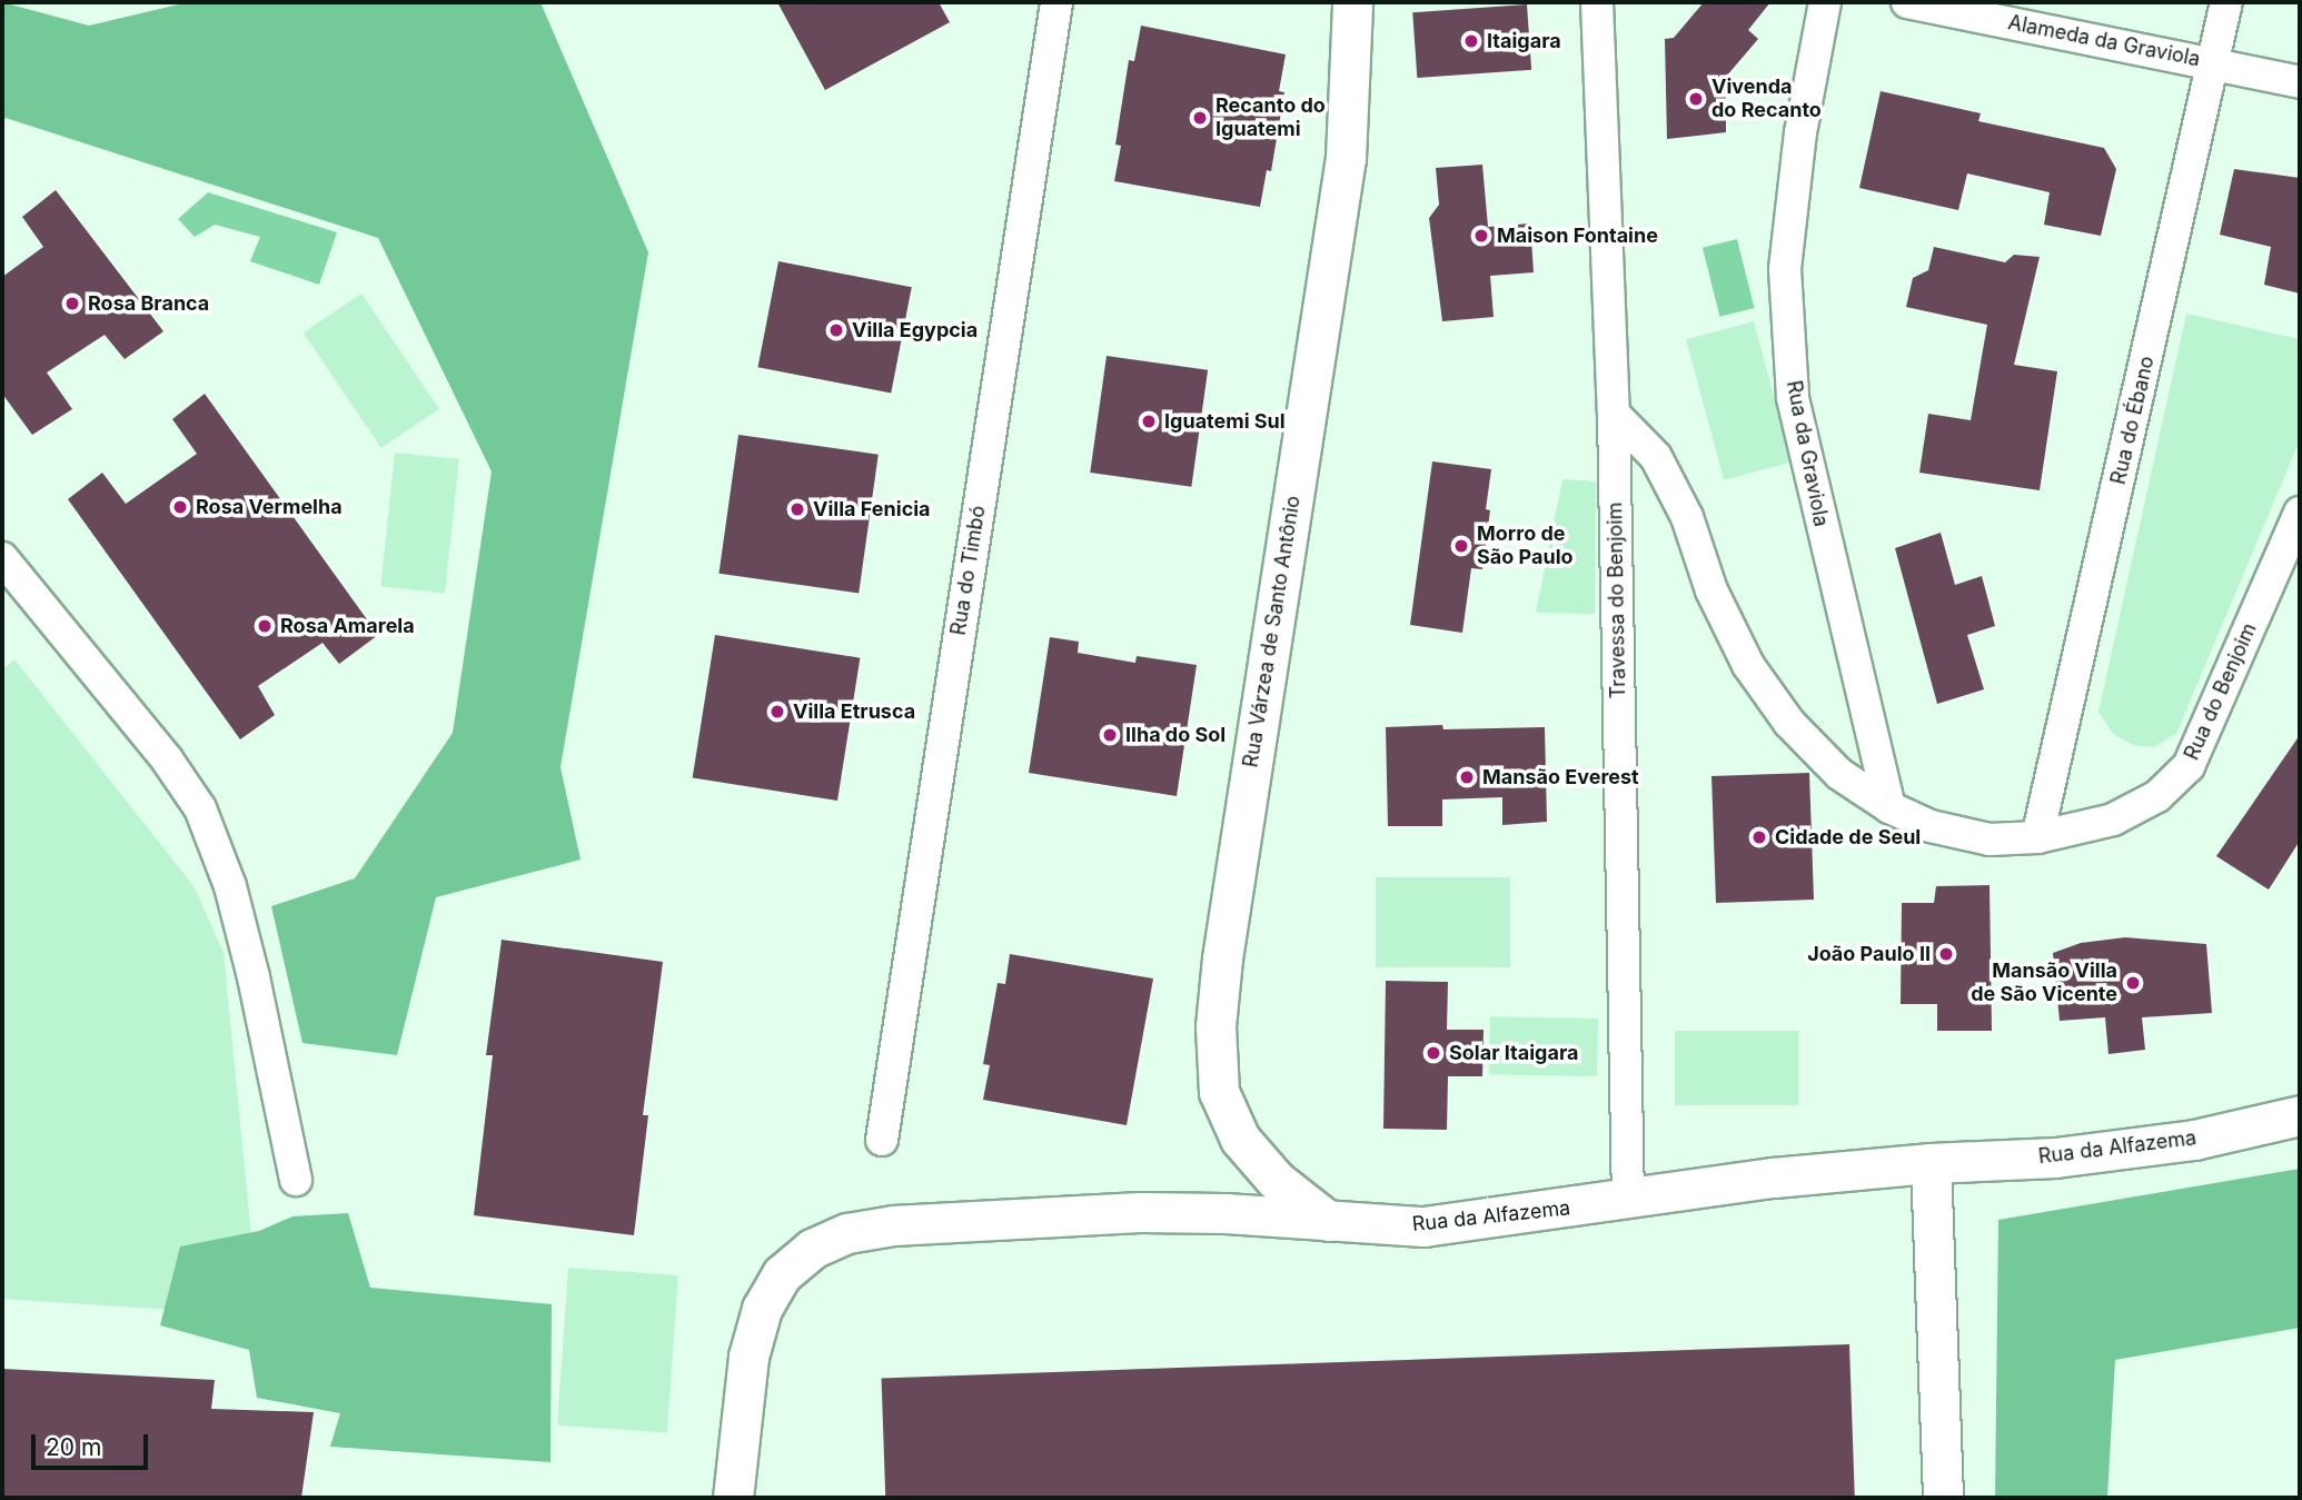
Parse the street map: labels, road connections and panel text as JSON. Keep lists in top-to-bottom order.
{
  "streets": {
    "street": [
      "Alameda da Graviola",
      "Rua do Ébano",
      "Rua da Graviola",
      "Rua do Timbó",
      "Travessa do Benjoim",
      "Rua Várzea de Santo Antônio",
      "Rua do Benjoim",
      "Rua da Alfazema"
    ]
  },
  "crossings": [
    ["Alameda da Graviola", "Rua do Ébano"],
    ["Rua do Ébano", "Rua do Benjoim"],
    ["Rua da Graviola", "Rua do Benjoim"],
    ["Travessa do Benjoim", "Rua do Benjoim"],
    ["Travessa do Benjoim", "Rua da Alfazema"],
    ["Rua Várzea de Santo Antônio", "Rua da Alfazema"]
  ],
  "places": [
    "Itaigara",
    "Vivenda do Recanto",
    "Recanto do Iguatemi",
    "Maison Fontaine",
    "Rosa Branca",
    "Villa Egypcia",
    "Iguatemi Sul",
    "Rosa Vermelha",
    "Villa Fenicia",
    "Morro de São Paulo",
    "Rosa Amarela",
    "Villa Etrusca",
    "Ilha do Sol",
    "Mansão Everest",
    "Cidade de Seul",
    "João Paulo II",
    "Mansão Villa de São Vicente",
    "Solar Itaigara"
  ],
  "scale_bar": "20 m"
}
